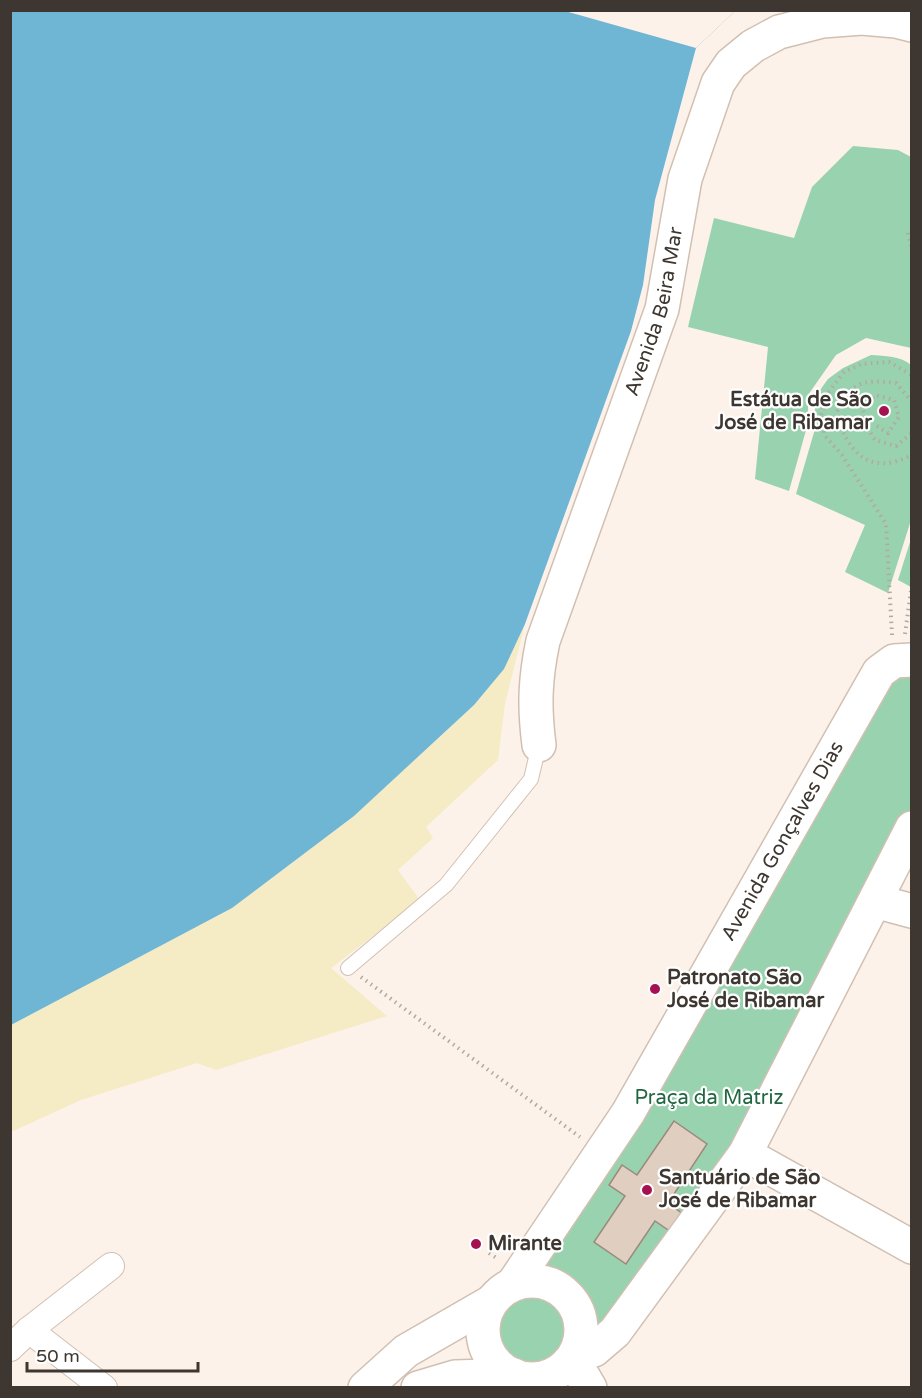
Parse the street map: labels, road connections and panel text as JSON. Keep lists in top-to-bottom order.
{
  "streets": {
    "main road": ["Avenida Beira Mar", "Avenida Gonçalves Dias"]
  },
  "parks": ["Praça da Matriz"],
  "places": [
    "Estátua de São José de Ribamar",
    "Patronato São José de Ribamar",
    "Santuário de São José de Ribamar",
    "Mirante"
  ],
  "scale_bar": "50 m"
}
